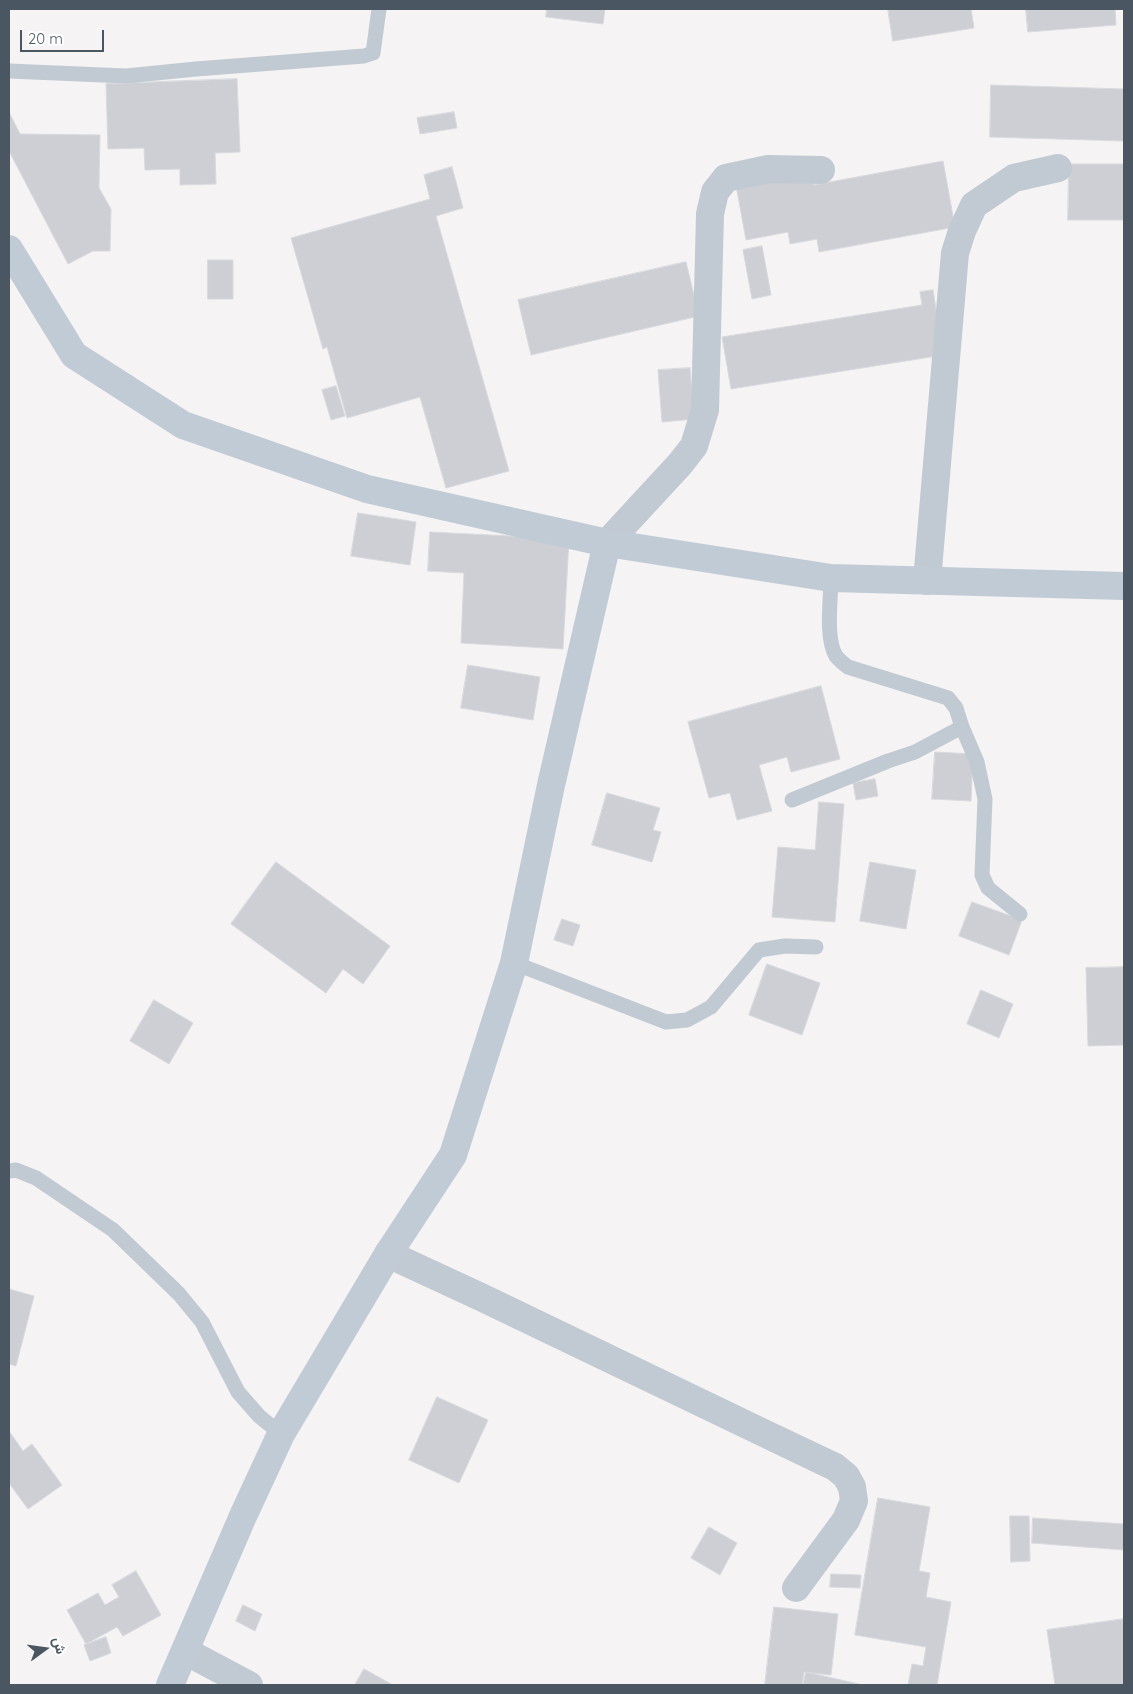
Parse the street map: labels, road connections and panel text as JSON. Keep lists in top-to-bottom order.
{
  "scale_bar": "20 m",
  "north": "right"
}
